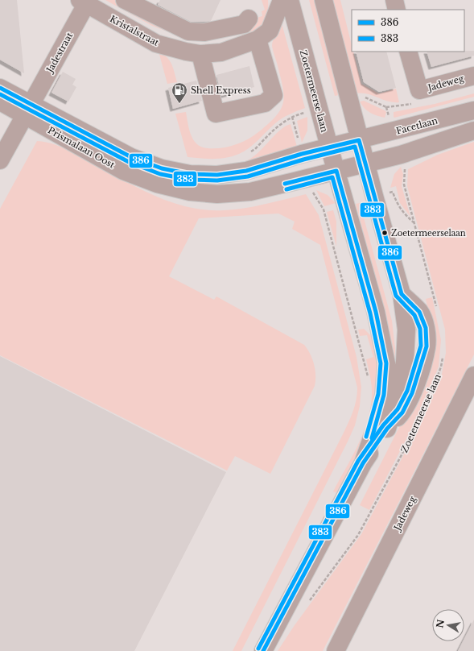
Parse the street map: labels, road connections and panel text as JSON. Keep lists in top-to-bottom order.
{
  "streets": {
    "street": [
      "Kristalstraat",
      "Jadestraat",
      "Jadeweg",
      "Zoetermeerse laan",
      "Facetlaan",
      "Prismalaan Oost"
    ]
  },
  "crossings": [
    ["Kristalstraat", "Jadestraat"],
    ["Jadestraat", "Prismalaan Oost"],
    ["Zoetermeerse laan", "Facetlaan"],
    ["Zoetermeerse laan", "Prismalaan Oost"],
    ["Facetlaan", "Prismalaan Oost"]
  ],
  "places": {
    "fuel station": ["Shell Express"],
    "other": ["Zoetermeerselaan"]
  },
  "lines": ["transit line 386", "transit line 383"],
  "legend": ["386", "383"],
  "north": "left"
}
